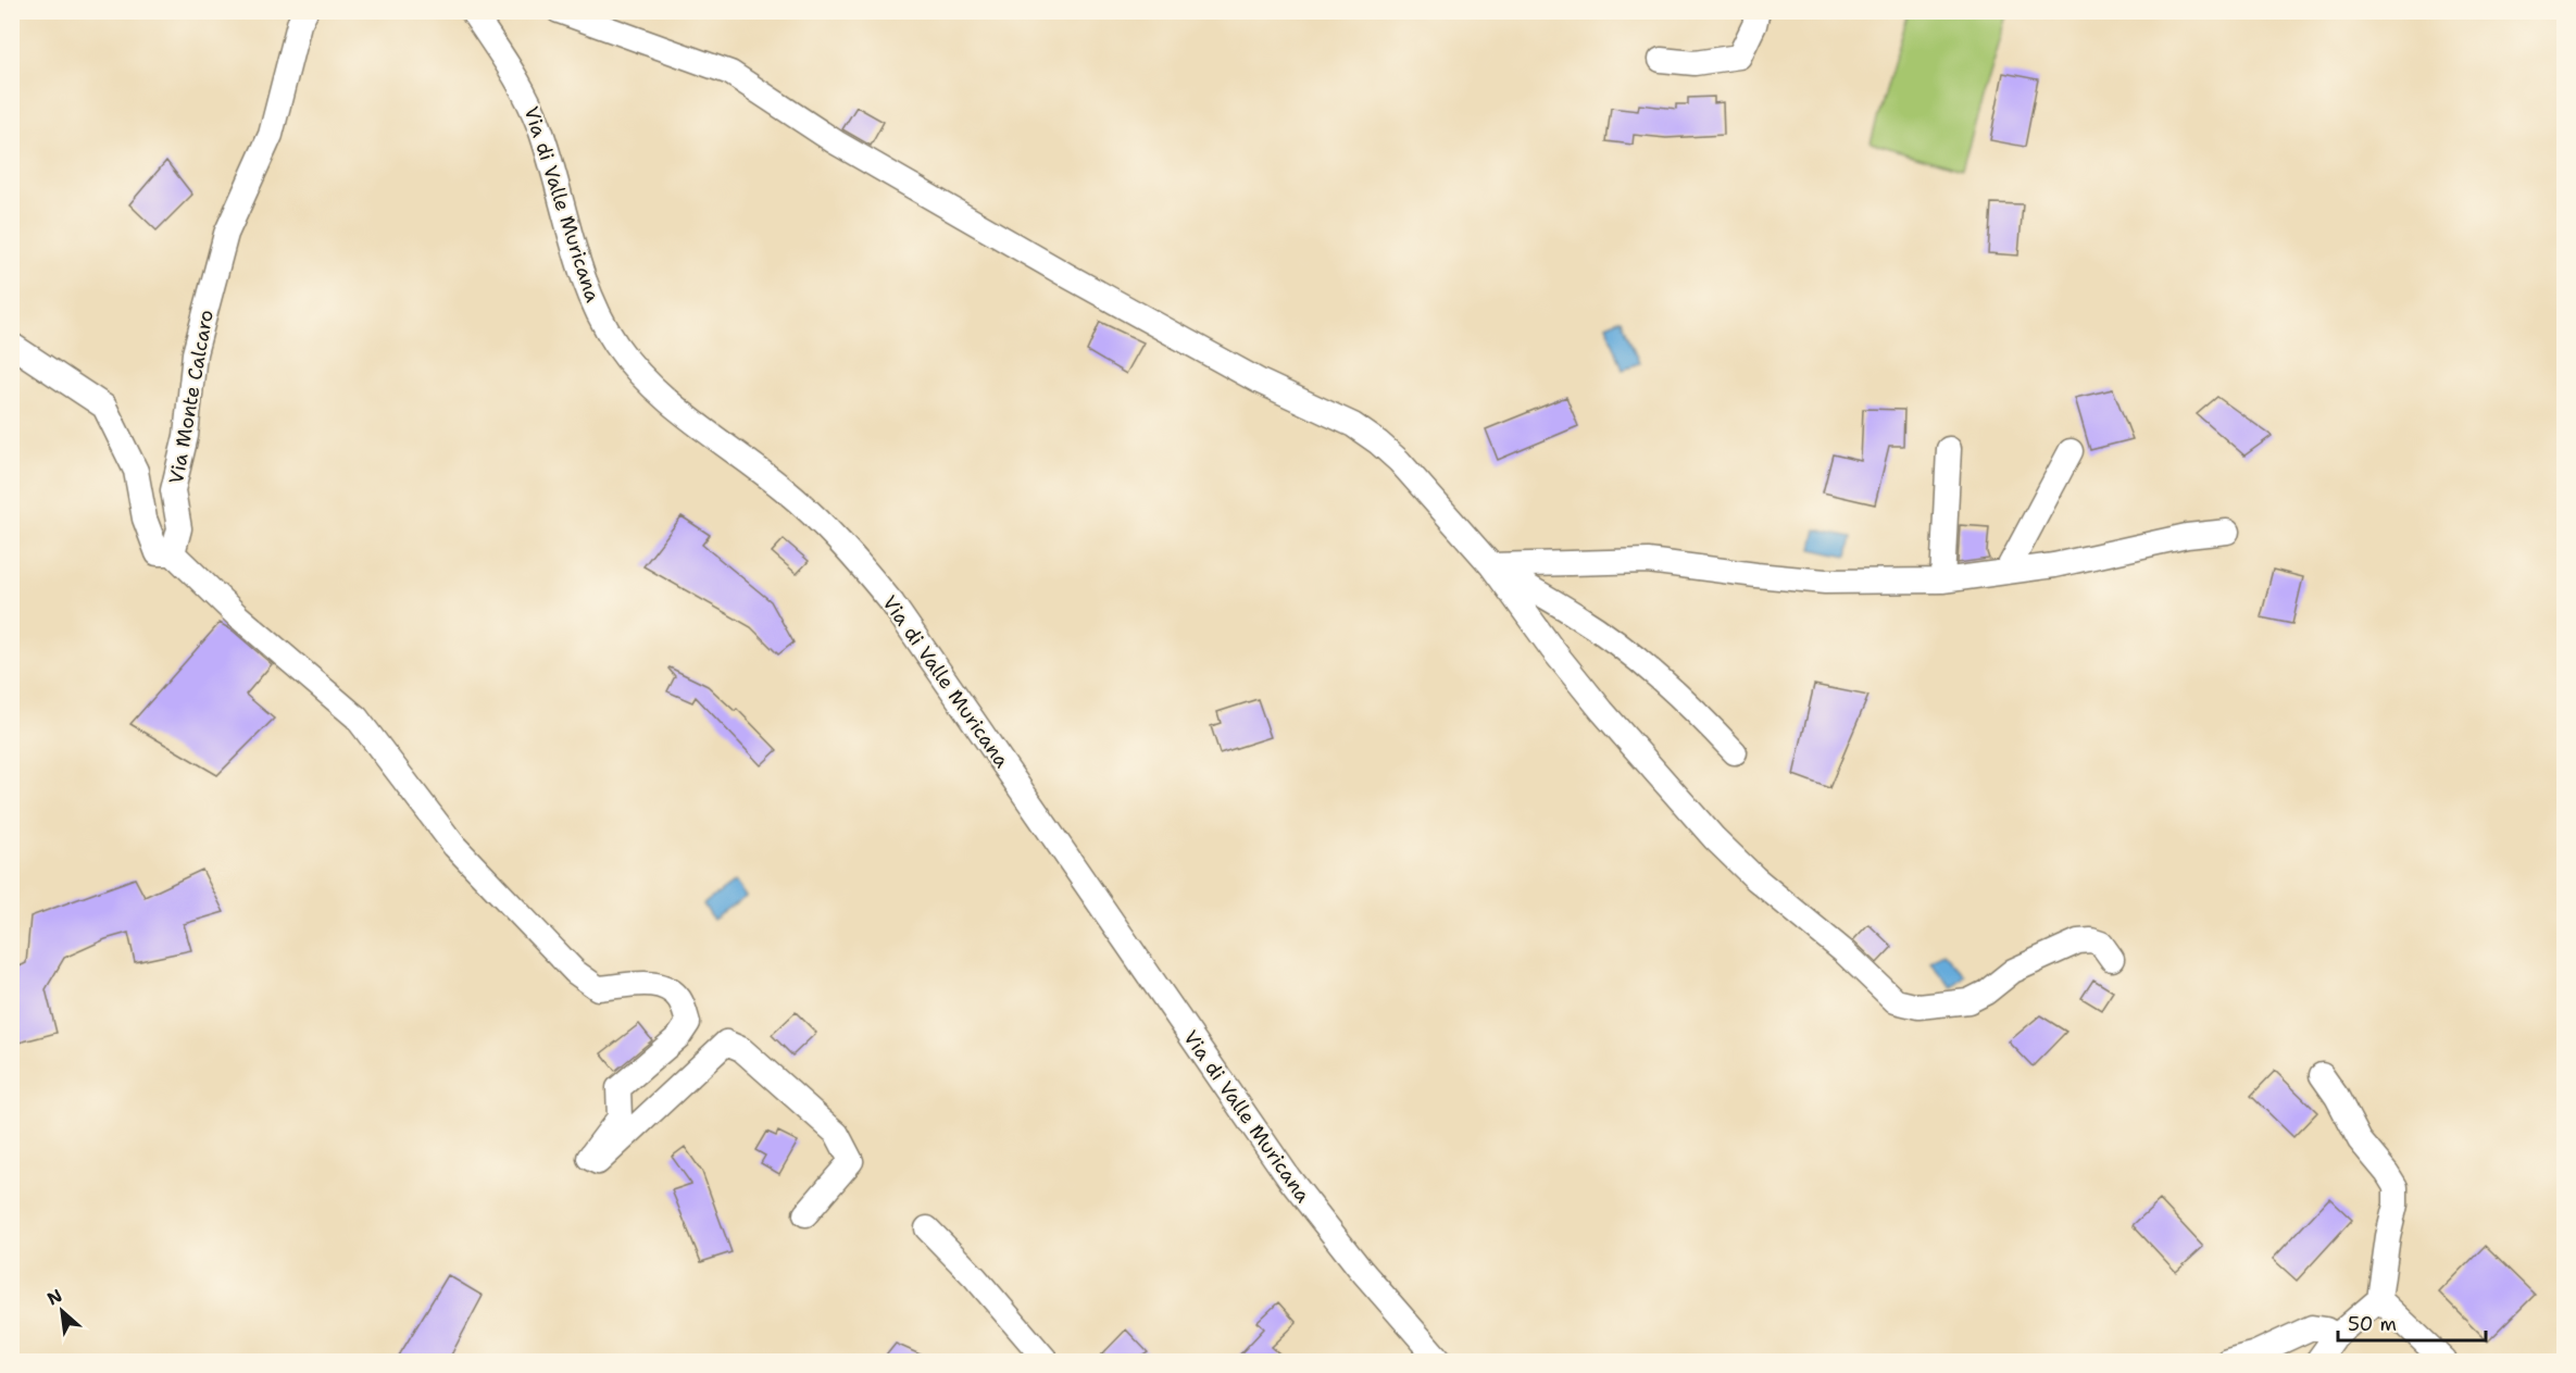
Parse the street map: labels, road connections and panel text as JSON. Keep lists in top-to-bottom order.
{
  "streets": {
    "street": ["Via di Valle Muricana", "Via Monte Calcaro"]
  },
  "scale_bar": "50 m",
  "north": "top left"
}
